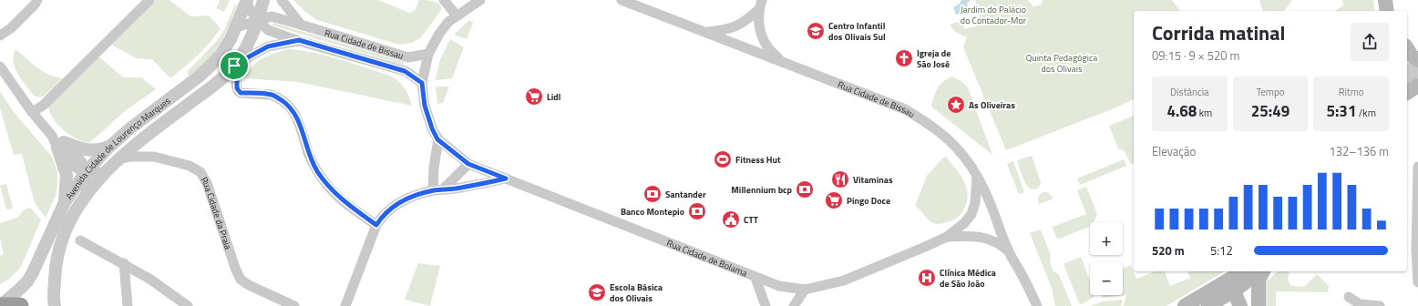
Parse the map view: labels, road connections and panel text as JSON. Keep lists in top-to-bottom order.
{
  "streets": {
    "street": [
      "Rua Cidade de Bissau",
      "Avenida Cidade de Lourenço Marques",
      "Rua Cidade da Praia",
      "Rua Cidade de Bolama"
    ]
  },
  "crossings": [
    ["Rua Cidade de Bissau", "Avenida Cidade de Lourenço Marques"],
    ["Rua Cidade de Bissau", "Rua Cidade de Bolama"],
    ["Avenida Cidade de Lourenço Marques", "Rua Cidade da Praia"]
  ],
  "parks": ["Jardim do Palácio do Contador-Mor", "Quinta Pedagógica dos Olivais"],
  "places": {
    "school or university": ["Centro Infantil dos Olivais Sul", "Escola Básica dos Olivais"],
    "church": ["Igreja de São José"],
    "supermarket": ["Lidl", "Pingo Doce"],
    "place": ["As Oliveiras"],
    "sports": ["Fitness Hut"],
    "restaurant": ["Vitaminas"],
    "bank": ["Millennium bcp", "Santander", "Banco Montepio"],
    "public building": ["CTT"],
    "hospital": ["Clínica Médica de São João"]
  },
  "page": {
    "heading": ["Corrida matinal", "09:15 · 9 × 520 m"],
    "stats": [
      ["Distância", "4.68 km"],
      ["Tempo", "25:49"],
      ["Ritmo", "5:31 /km"]
    ],
    "chart": ["Elevação", "132–136 m"],
    "map_buttons": ["+", "−"],
    "list": [
      {
        "name": "520 m",
        "note": "5:12"
      }
    ]
  }
}
